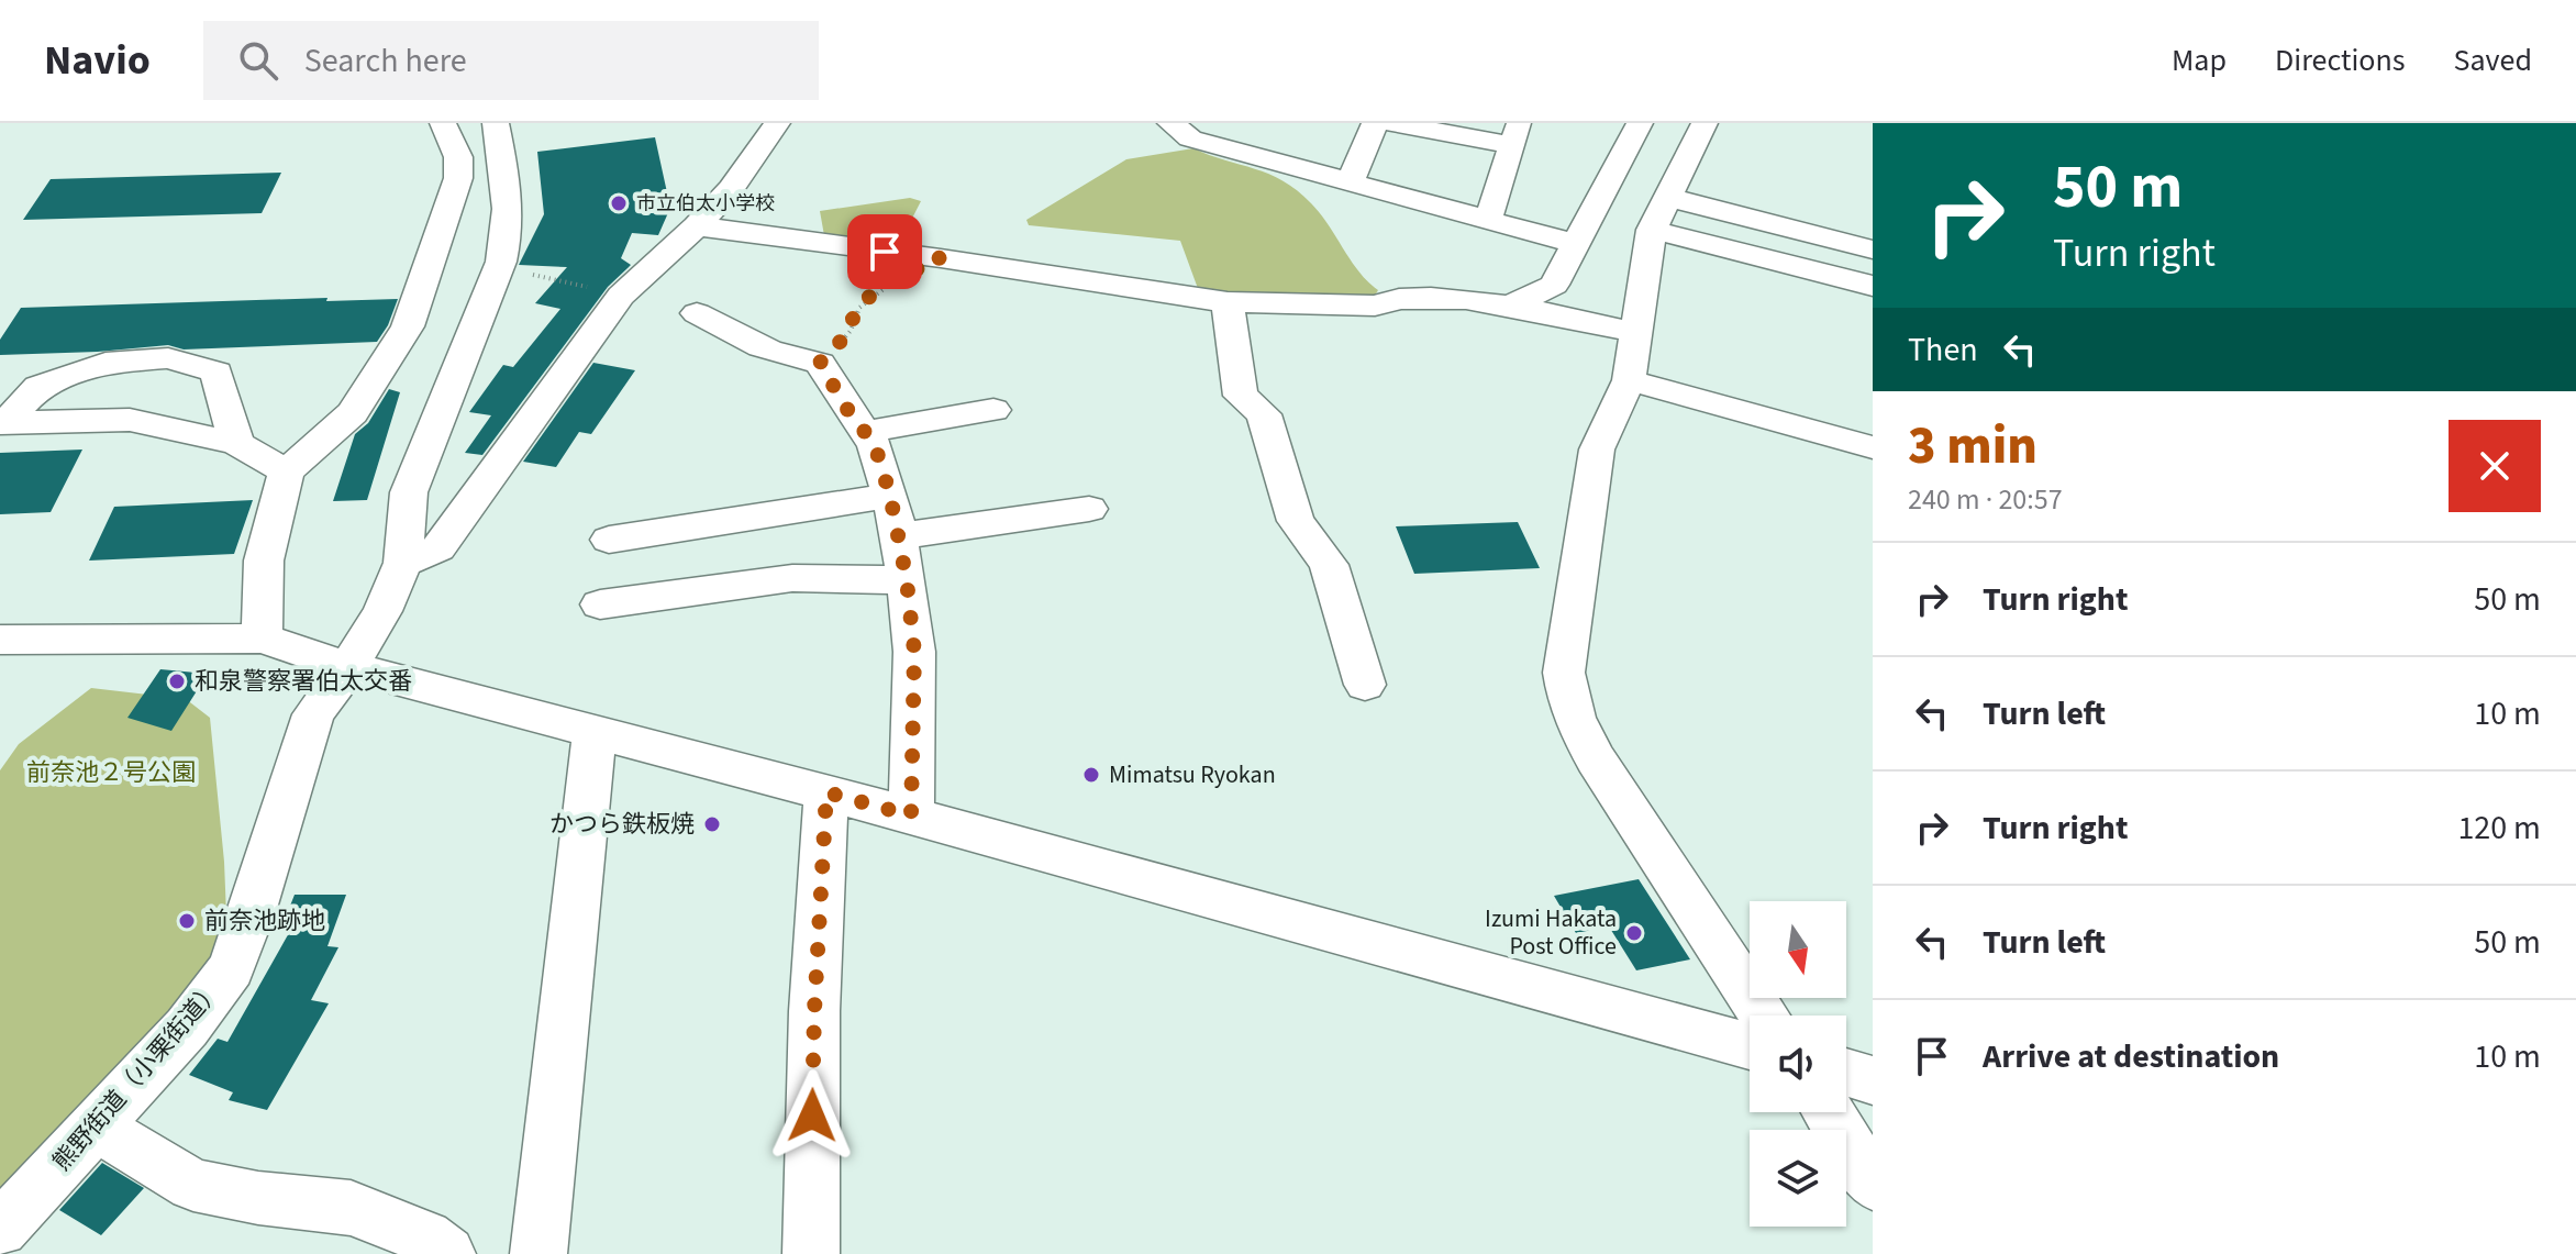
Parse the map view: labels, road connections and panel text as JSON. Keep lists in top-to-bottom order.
{
  "streets": {
    "street": ["熊野街道（小栗街道）"]
  },
  "parks": ["前奈池２号公園"],
  "places": [
    "市立伯太小学校",
    "和泉警察署伯太交番",
    "Mimatsu Ryokan",
    "かつら鉄板焼",
    "前奈池跡地",
    "Izumi Hakata Post Office"
  ],
  "north": "bottom",
  "page": {
    "header": "Navio",
    "search": "Search here",
    "nav": ["Map", "Directions", "Saved"],
    "turn": ["50 m", "Turn right"],
    "then": "Then",
    "heading": ["3 min", "240 m · 20:57"],
    "list": [
      {
        "name": "Turn right",
        "value": "50 m"
      },
      {
        "name": "Turn left",
        "value": "10 m"
      },
      {
        "name": "Turn right",
        "value": "120 m"
      },
      {
        "name": "Turn left",
        "value": "50 m"
      },
      {
        "name": "Arrive at destination",
        "value": "10 m"
      }
    ]
  }
}
